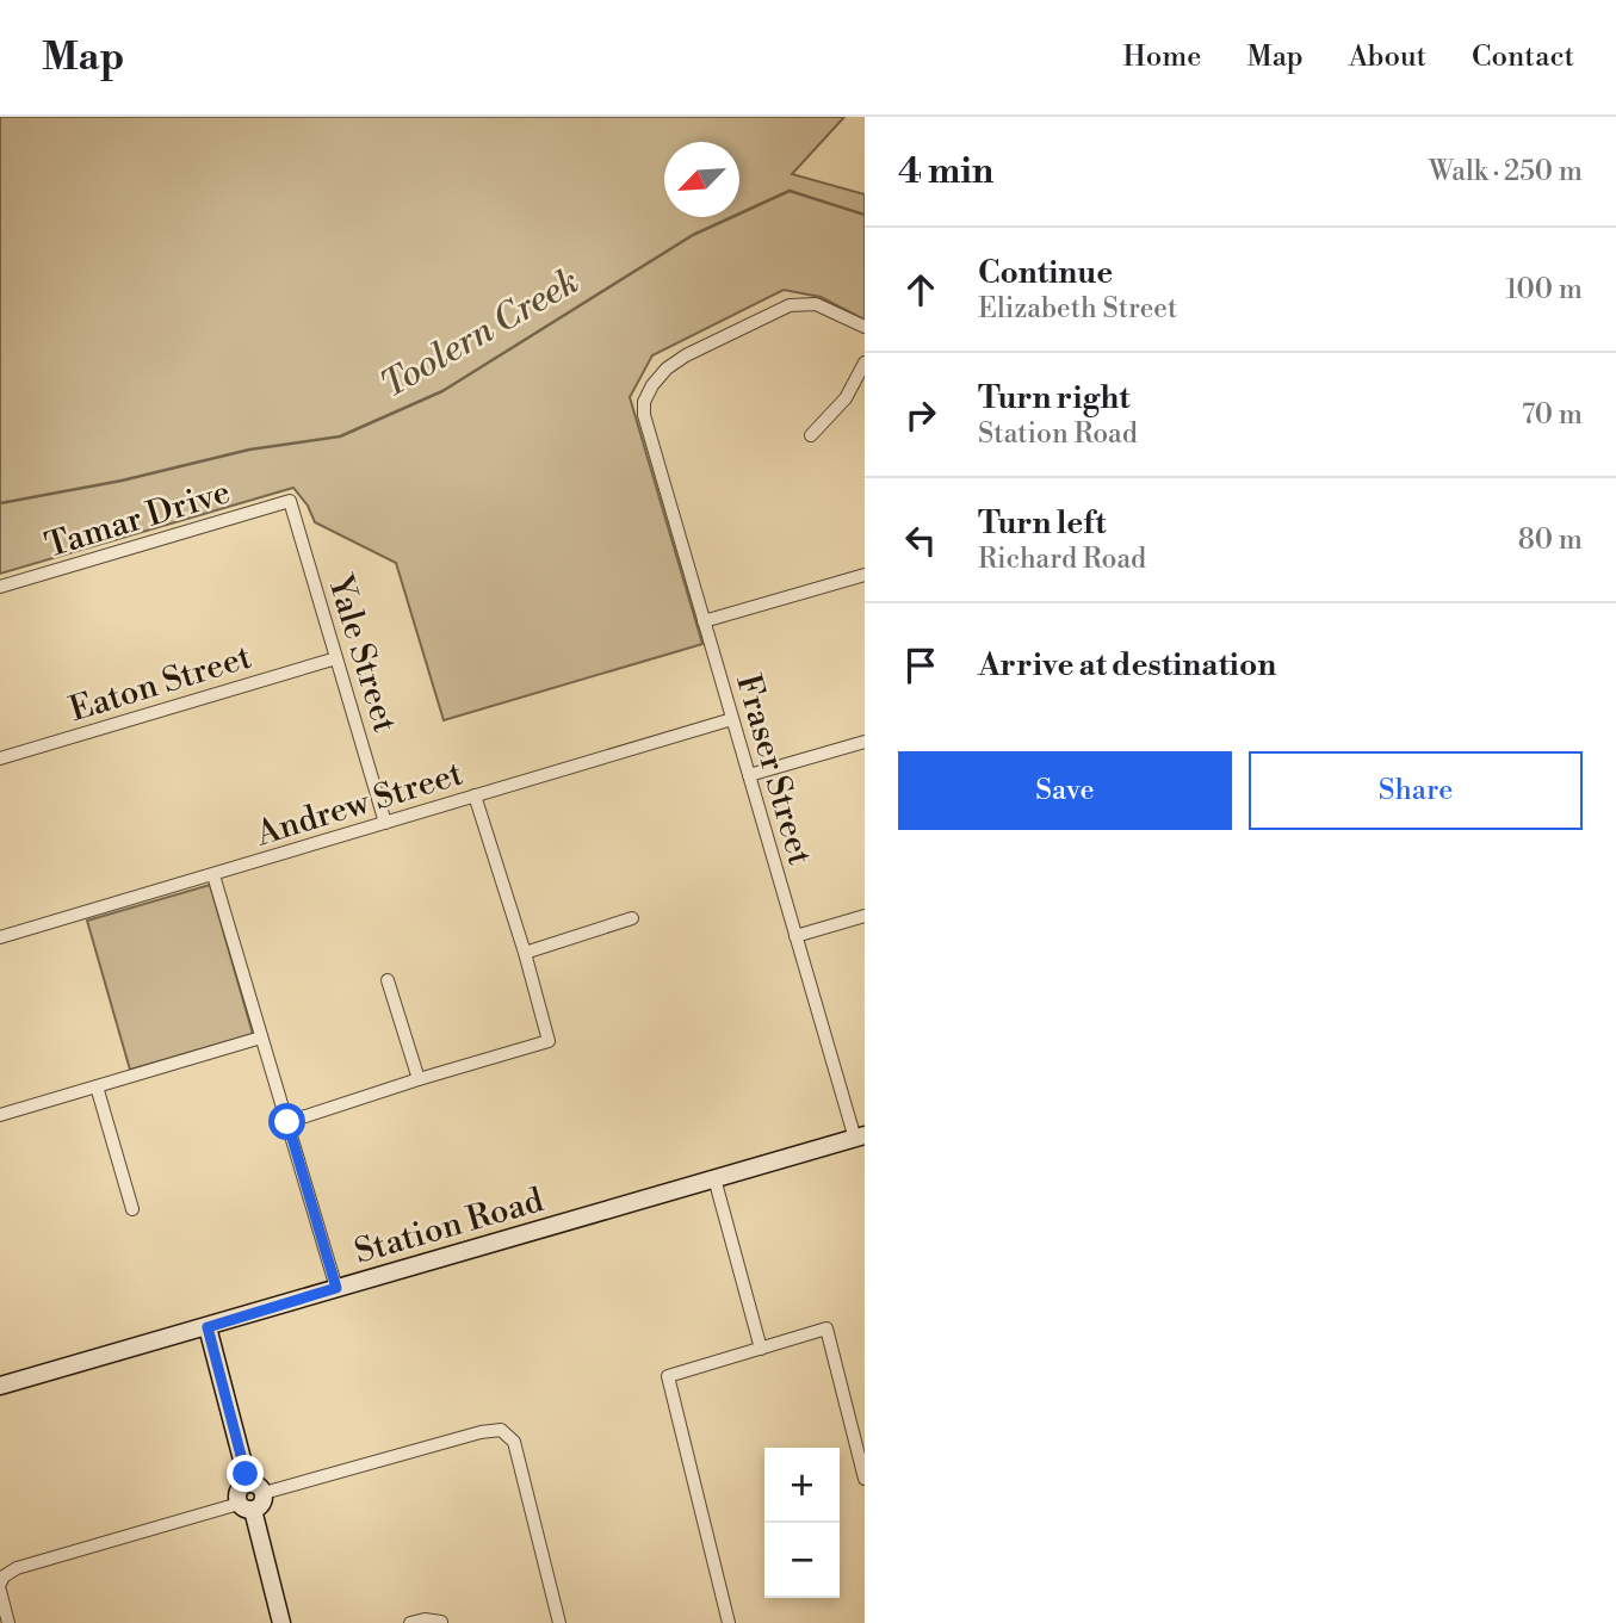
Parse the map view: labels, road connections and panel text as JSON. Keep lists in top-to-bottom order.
{
  "streets": {
    "street": [
      "Tamar Drive",
      "Yale Street",
      "Eaton Street",
      "Fraser Street",
      "Andrew Street",
      "Station Road"
    ]
  },
  "crossings": [
    ["Tamar Drive", "Yale Street"],
    ["Yale Street", "Eaton Street"],
    ["Yale Street", "Andrew Street"],
    ["Fraser Street", "Andrew Street"],
    ["Fraser Street", "Station Road"]
  ],
  "water": ["Toolern Creek"],
  "north": "bottom left",
  "page": {
    "header": "Map",
    "nav": [
      "Home",
      "Map",
      "About",
      "Contact"
    ],
    "heading": ["4 min", "Walk · 250 m"],
    "list": [
      ["Continue", "Elizabeth Street", "100 m"],
      ["Turn right", "Station Road", "70 m"],
      ["Turn left", "Richard Road", "80 m"],
      "Arrive at destination"
    ],
    "buttons": ["Save", "Share"],
    "map_buttons": ["+", "−"]
  }
}
